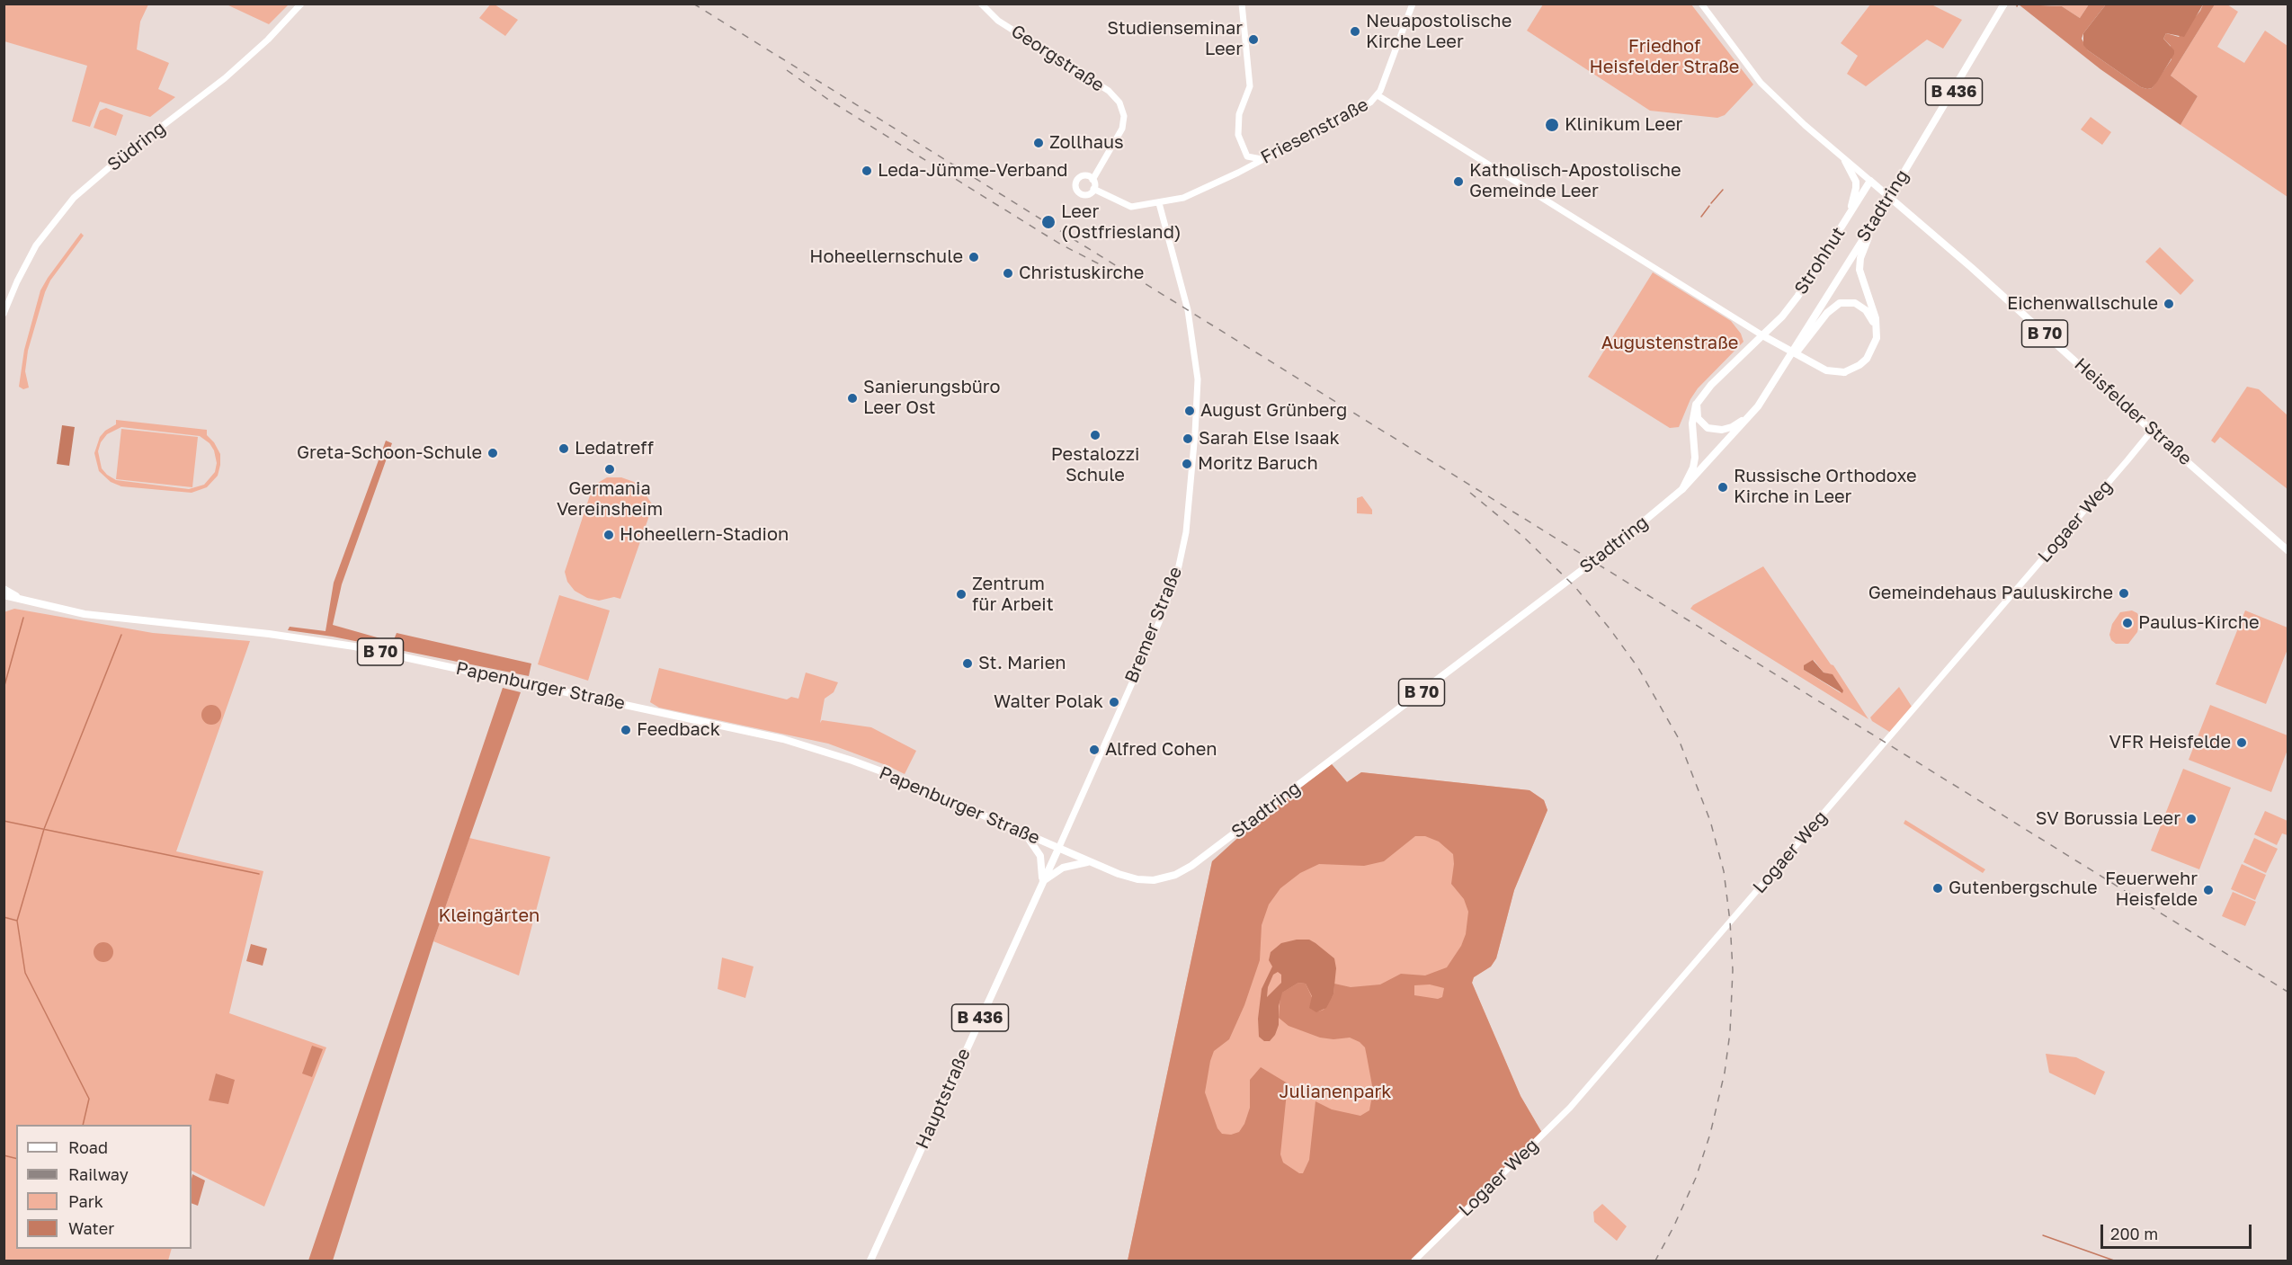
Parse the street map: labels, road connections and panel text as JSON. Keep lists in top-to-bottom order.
{
  "streets": {
    "highway": ["B 436", "Stadtring", "B 70"],
    "main road": [
      "Georgstraße",
      "Friesenstraße",
      "Südring",
      "Strohhut",
      "Heisfelder Straße",
      "Logaer Weg",
      "Bremer Straße",
      "Papenburger Straße",
      "Hauptstraße"
    ]
  },
  "crossings": [
    ["Georgstraße", "Friesenstraße"],
    ["Friesenstraße", "Bremer Straße"],
    ["Stadtring", "B 70"],
    ["Stadtring", "Bremer Straße"],
    ["Stadtring", "Papenburger Straße"],
    ["Stadtring", "Hauptstraße"],
    ["Strohhut", "B 70"],
    ["Strohhut", "Heisfelder Straße"],
    ["Heisfelder Straße", "Logaer Weg"],
    ["Bremer Straße", "Papenburger Straße"],
    ["Bremer Straße", "Hauptstraße"],
    ["Papenburger Straße", "Hauptstraße"]
  ],
  "parks": [
    "Friedhof Heisfelder Straße",
    "Augustenstraße",
    "Kleingärten",
    "Julianenpark"
  ],
  "places": [
    "Neuapostolische Kirche Leer",
    "Studienseminar Leer",
    "Klinikum Leer",
    "Zollhaus",
    "Leda-Jümme-Verband",
    "Katholisch-Apostolische Gemeinde Leer",
    "Leer (Ostfriesland)",
    "Hoheellernschule",
    "Christuskirche",
    "Eichenwallschule",
    "Sanierungsbüro Leer Ost",
    "August Grünberg",
    "Pestalozzi Schule",
    "Sarah Else Isaak",
    "Ledatreff",
    "Greta-Schoon-Schule",
    "Moritz Baruch",
    "Germania Vereinsheim",
    "Russische Orthodoxe Kirche in Leer",
    "Hoheellern-Stadion",
    "Gemeindehaus Pauluskirche",
    "Zentrum für Arbeit",
    "Paulus-Kirche",
    "St. Marien",
    "Walter Polak",
    "Feedback",
    "VFR Heisfelde",
    "Alfred Cohen",
    "SV Borussia Leer",
    "Gutenbergschule",
    "Feuerwehr Heisfelde"
  ],
  "legend": [
    "Road",
    "Railway",
    "Park",
    "Water"
  ],
  "scale_bar": "200 m"
}
